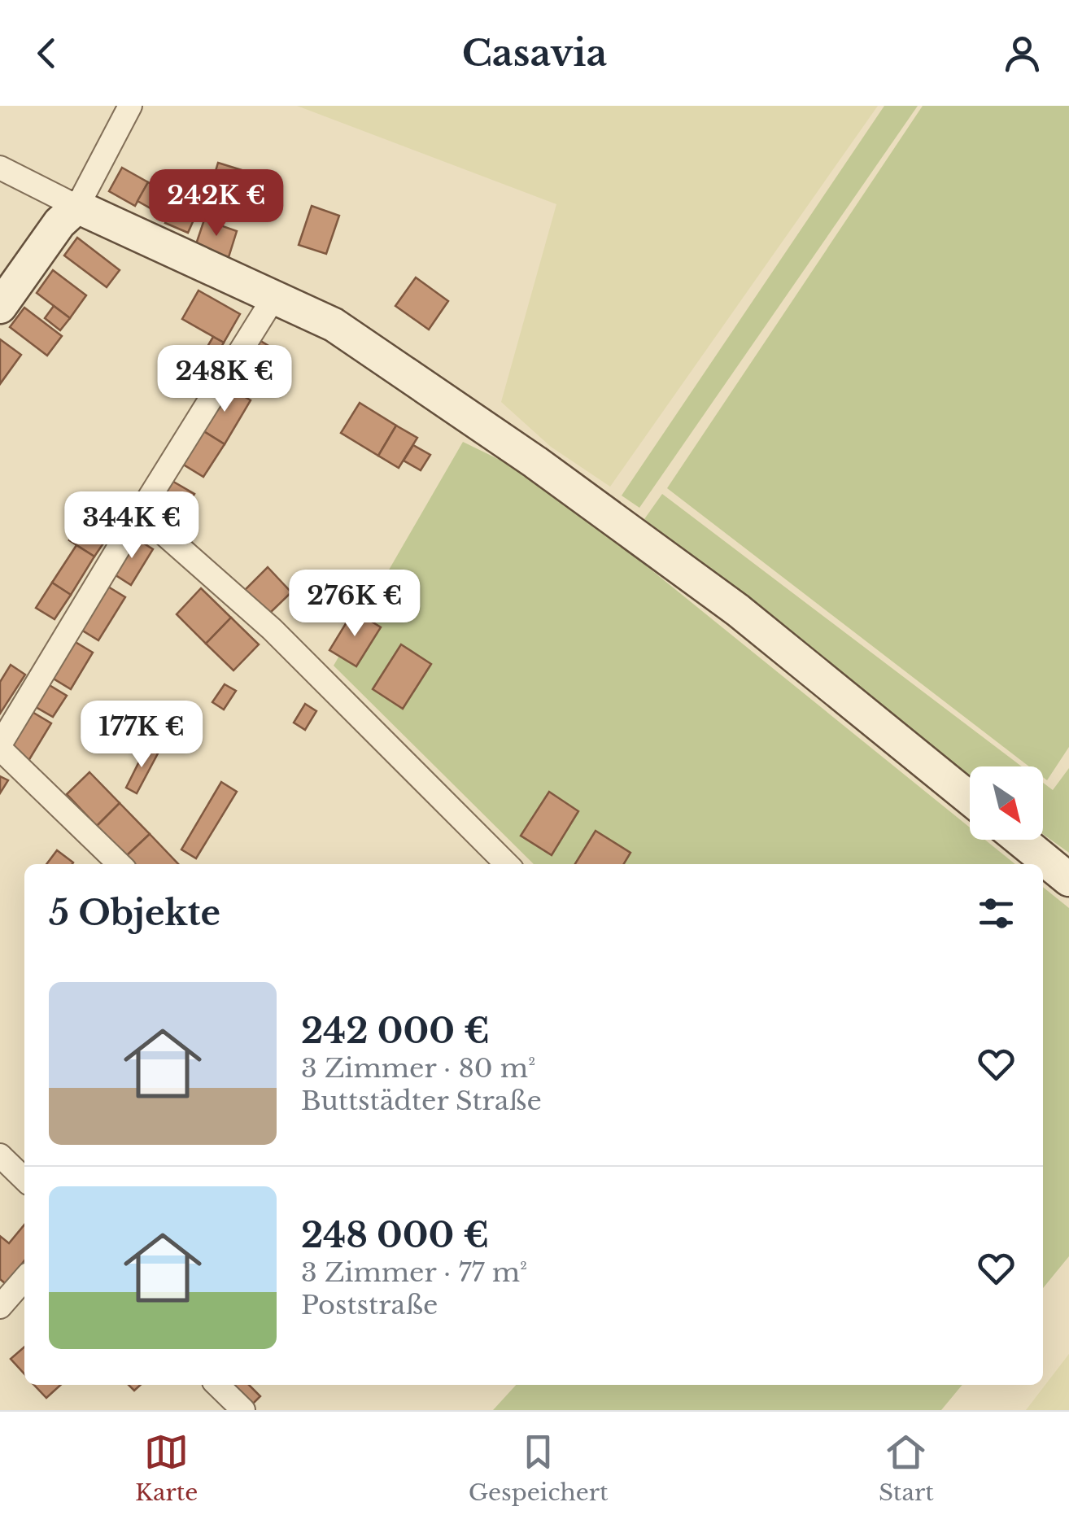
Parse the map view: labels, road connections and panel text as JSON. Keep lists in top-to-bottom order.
{
  "north": "bottom right",
  "page": {
    "header": "Casavia",
    "price": [
      "242K €",
      "248K €",
      "344K €",
      "276K €",
      "177K €"
    ],
    "heading": "5 Objekte",
    "list": [
      {
        "name": "242 000 €",
        "note": "3 Zimmer · 80 m² · Buttstädter Straße"
      },
      {
        "name": "248 000 €",
        "note": "3 Zimmer · 77 m² · Poststraße"
      }
    ],
    "tabs": ["Karte", "Gespeichert", "Start"]
  }
}
